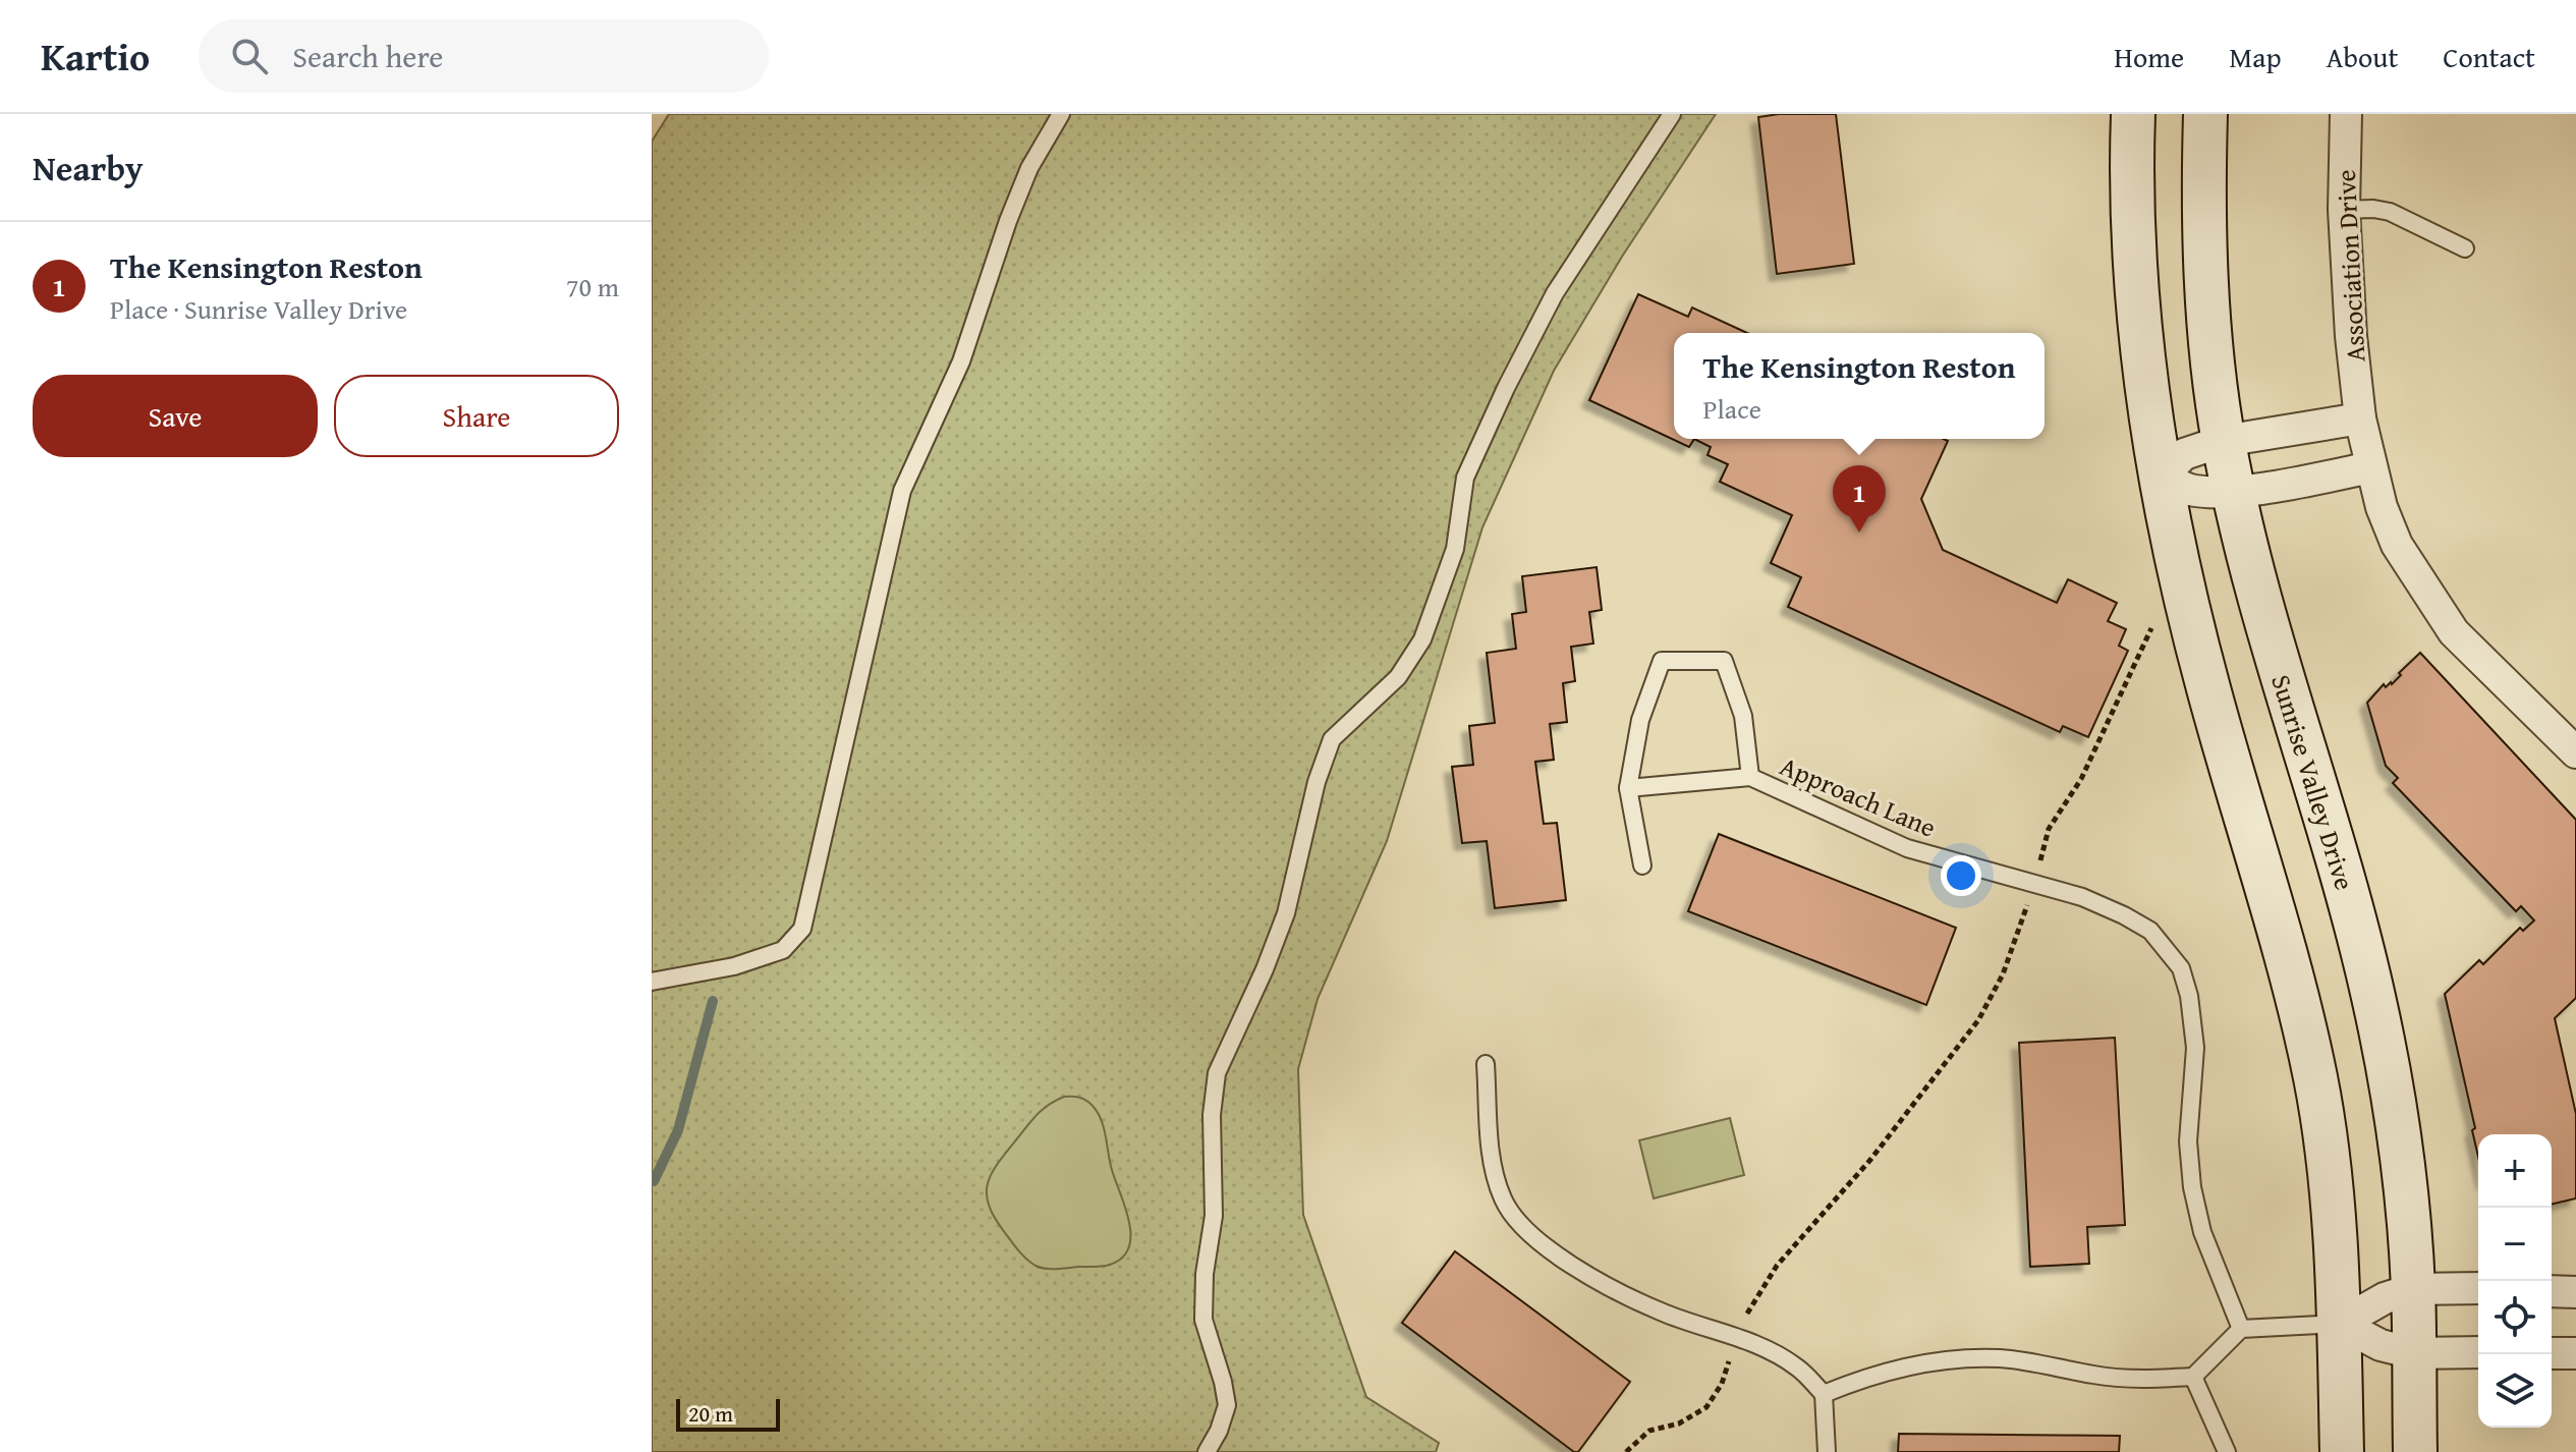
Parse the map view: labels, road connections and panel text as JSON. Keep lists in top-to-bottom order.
{
  "streets": {
    "main road": ["Sunrise Valley Drive"],
    "street": ["Association Drive"],
    "lane": ["Approach Lane"]
  },
  "scale_bar": "20 m",
  "page": {
    "header": "Kartio",
    "search": "Search here",
    "nav": [
      "Home",
      "Map",
      "About",
      "Contact"
    ],
    "heading": "Nearby",
    "list": [
      {
        "mark": "1",
        "name": "The Kensington Reston",
        "note": "Place · Sunrise Valley Drive",
        "value": "70 m"
      }
    ],
    "popup": ["The Kensington Reston", "Place"],
    "buttons": ["Save", "Share"],
    "pins": "1",
    "map_buttons": ["+", "−"],
    "scale": "20 m"
  }
}
